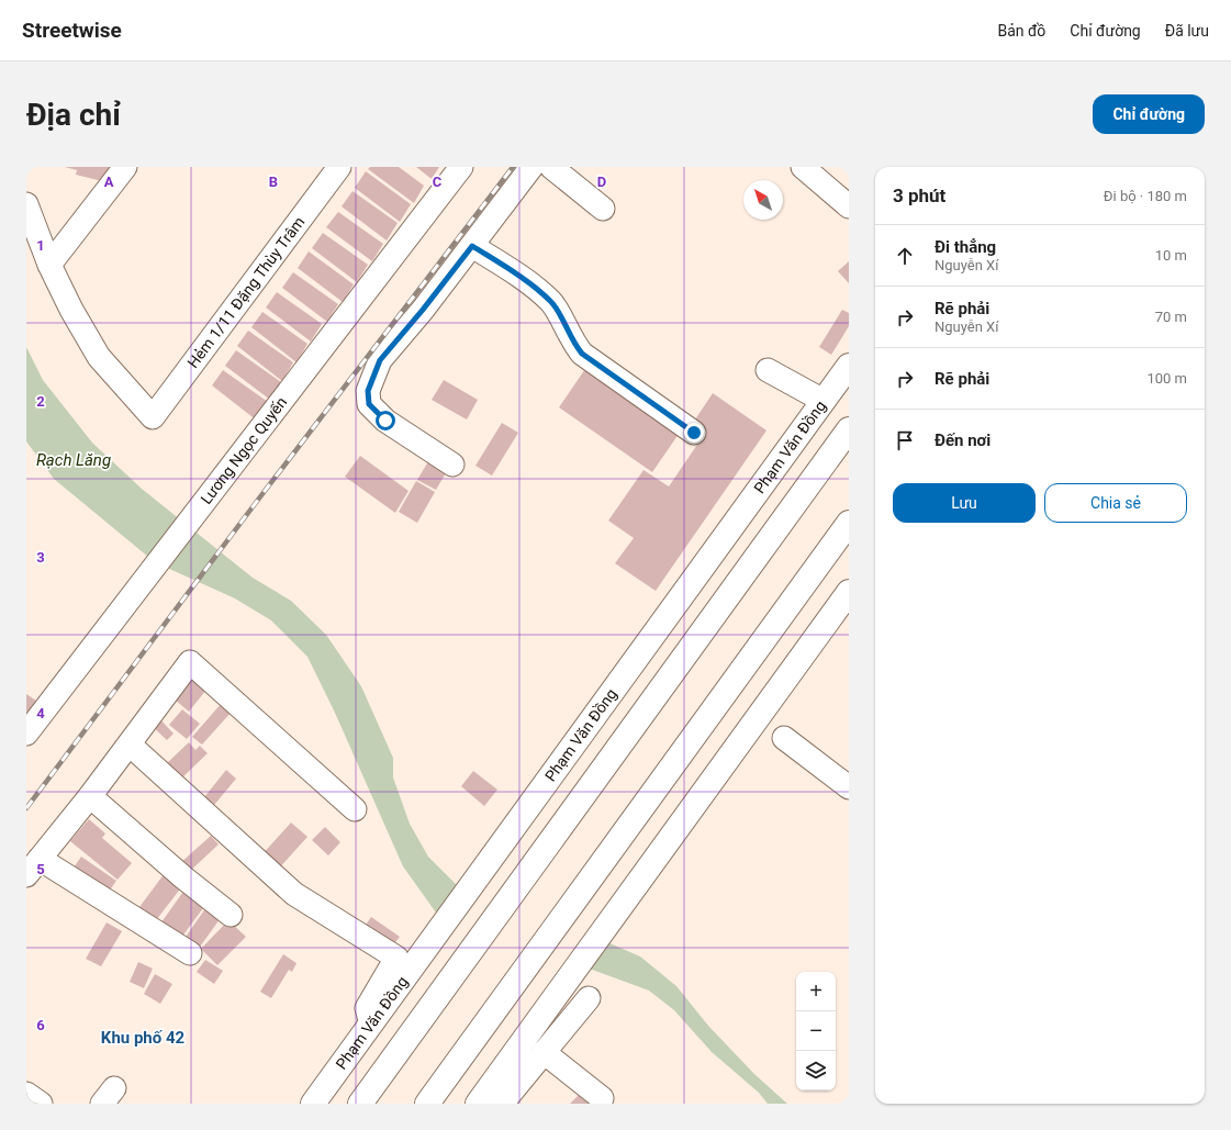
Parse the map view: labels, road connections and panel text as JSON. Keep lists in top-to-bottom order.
{
  "streets": {
    "main road": ["Phạm Văn Đồng"],
    "street": ["Hẻm 1/11 Đặng Thùy Trâm", "Lương Ngọc Quyến"]
  },
  "districts": ["Khu phố 42"],
  "water": ["Rạch Lăng"],
  "north": "top left",
  "page": {
    "header": "Streetwise",
    "nav": ["Bản đồ", "Chỉ đường", "Đã lưu"],
    "buttons": [
      "Chỉ đường",
      ["Lưu", "Chia sẻ"]
    ],
    "title": "Địa chỉ",
    "heading": ["3 phút", "Đi bộ · 180 m"],
    "list": [
      ["Đi thẳng", "Nguyễn Xí", "10 m"],
      ["Rẽ phải", "Nguyễn Xí", "70 m"],
      ["Rẽ phải", "100 m"],
      "Đến nơi"
    ],
    "map_buttons": ["+", "−"]
  },
  "grid": {
    "columns": [
      "A",
      "B",
      "C",
      "D"
    ],
    "rows": [
      "1",
      "2",
      "3",
      "4",
      "5",
      "6"
    ]
  }
}
